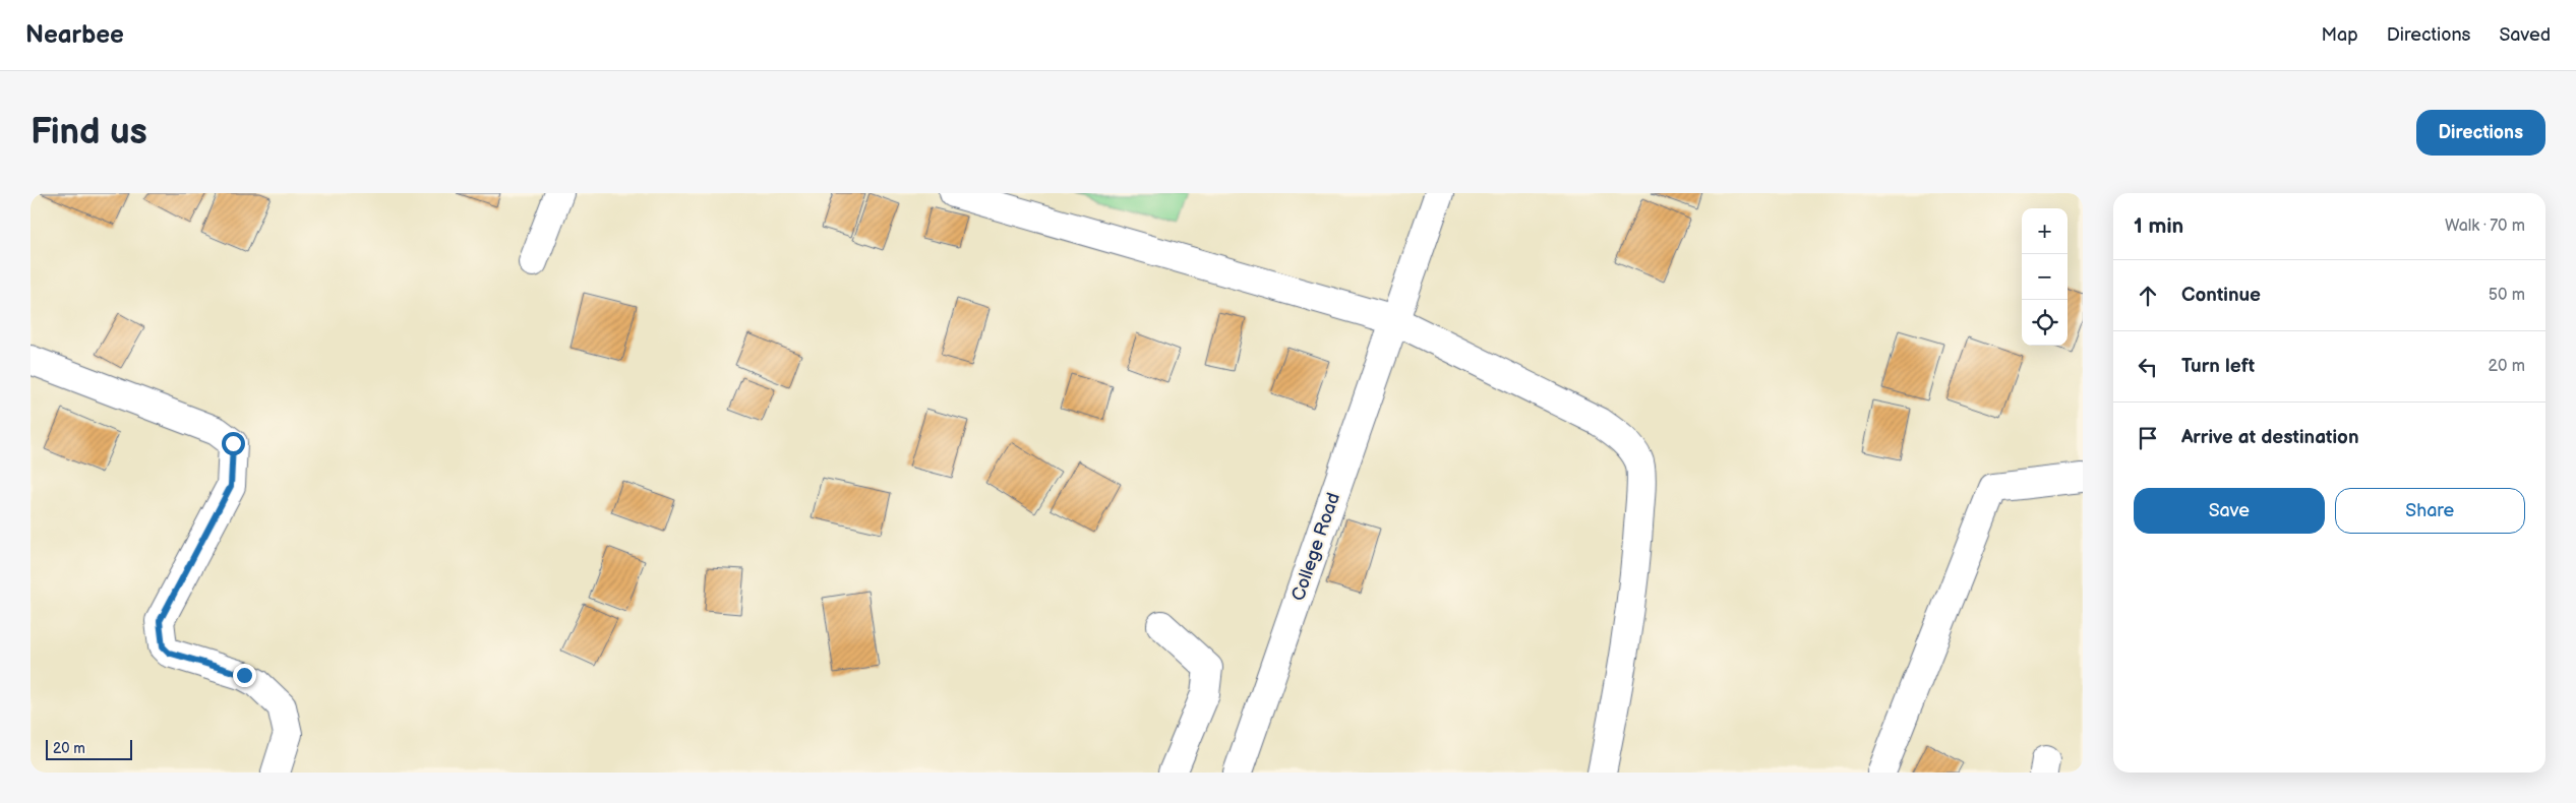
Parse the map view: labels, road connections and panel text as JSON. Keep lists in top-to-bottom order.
{
  "streets": {
    "street": ["College Road"]
  },
  "scale_bar": "20 m",
  "page": {
    "header": "Nearbee",
    "nav": ["Map", "Directions", "Saved"],
    "buttons": [
      "Directions",
      ["Save", "Share"]
    ],
    "title": "Find us",
    "heading": ["1 min", "Walk · 70 m"],
    "map_buttons": ["+", "−"],
    "list": [
      ["Continue", "50 m"],
      ["Turn left", "20 m"],
      "Arrive at destination"
    ],
    "scale": "20 m"
  }
}
